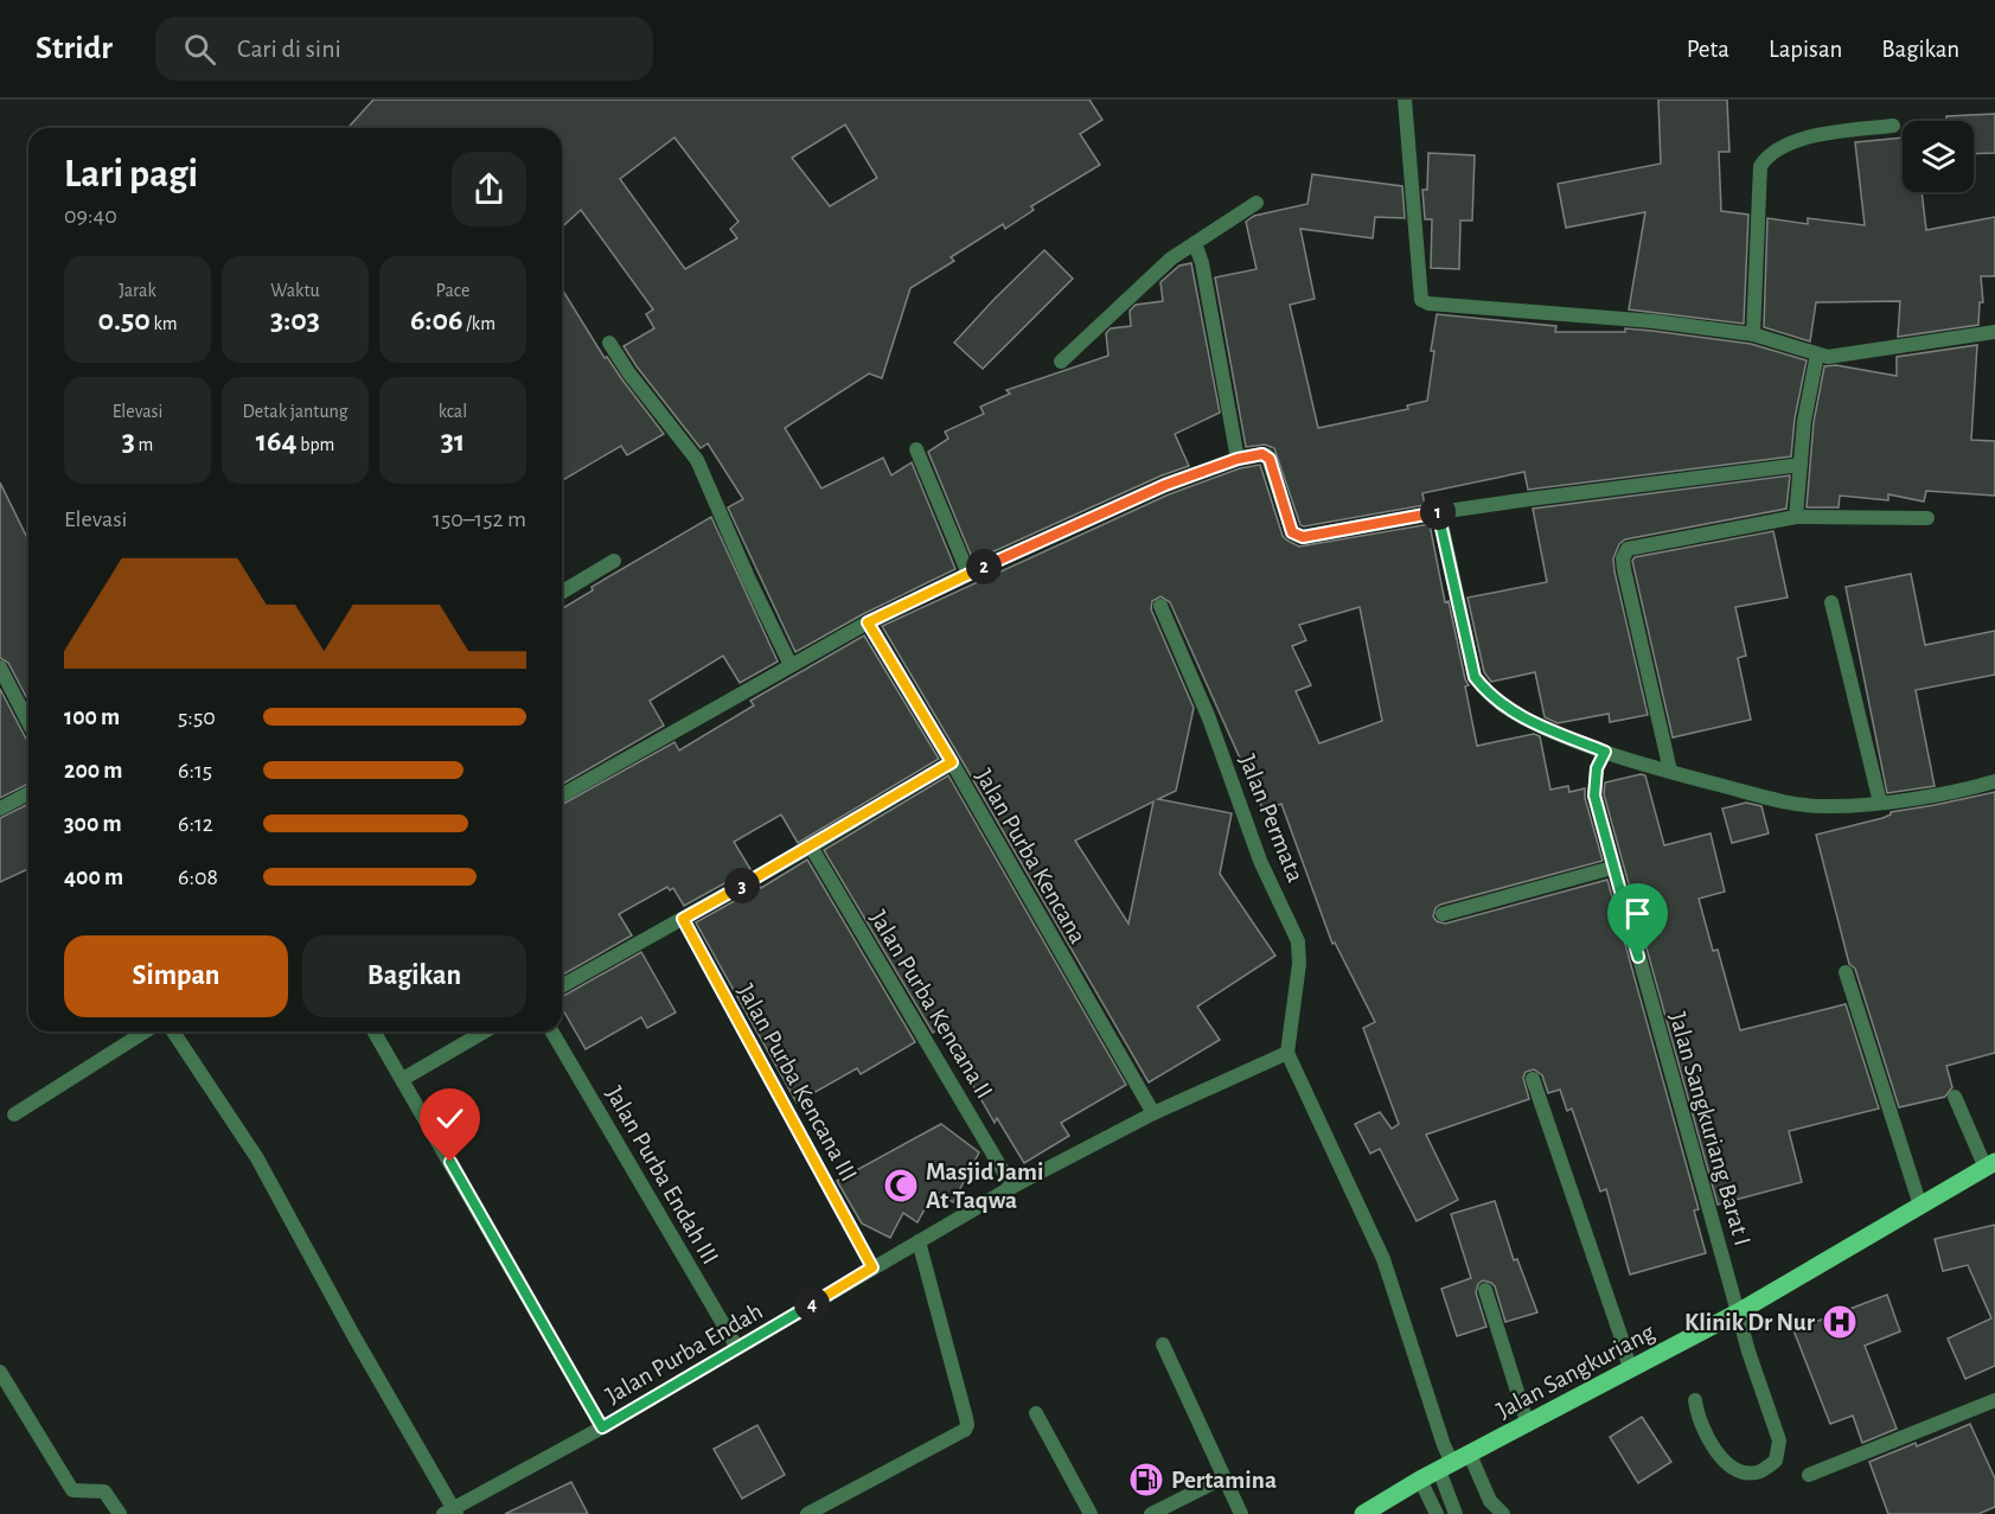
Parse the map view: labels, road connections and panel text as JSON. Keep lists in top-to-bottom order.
{
  "streets": {
    "main road": ["Jalan Sangkuriang"],
    "street": [
      "Jalan Permata",
      "Jalan Purba Kencana",
      "Jalan Purba Kencana II",
      "Jalan Purba Kencana III",
      "Jalan Sangkuriang Barat I",
      "Jalan Purba Endah III",
      "Jalan Purba Endah"
    ]
  },
  "crossings": [
    ["Jalan Permata", "Jalan Purba Endah"],
    ["Jalan Purba Kencana", "Jalan Purba Endah"],
    ["Jalan Purba Kencana II", "Jalan Purba Endah"],
    ["Jalan Purba Kencana III", "Jalan Purba Endah"],
    ["Jalan Sangkuriang Barat I", "Jalan Sangkuriang"],
    ["Jalan Purba Endah III", "Jalan Purba Endah"]
  ],
  "places": {
    "mosque": ["Masjid Jami At Taqwa"],
    "hospital": ["Klinik Dr Nur"],
    "fuel station": ["Pertamina"]
  },
  "page": {
    "header": "Stridr",
    "search": "Cari di sini",
    "nav": ["Peta", "Lapisan", "Bagikan"],
    "heading": ["Lari pagi", "09:40"],
    "stats": [
      ["Jarak", "0.50 km"],
      ["Waktu", "3:03"],
      ["Pace", "6:06 /km"],
      ["Elevasi", "3 m"],
      ["Detak jantung", "164 bpm"],
      ["kcal", "31"]
    ],
    "chart": ["Elevasi", "150–152 m"],
    "pins": [
      "1",
      "2",
      "3",
      "4"
    ],
    "list": [
      {
        "name": "100 m",
        "note": "5:50"
      },
      {
        "name": "200 m",
        "note": "6:15"
      },
      {
        "name": "300 m",
        "note": "6:12"
      },
      {
        "name": "400 m",
        "note": "6:08"
      }
    ],
    "buttons": ["Simpan", "Bagikan"]
  }
}
